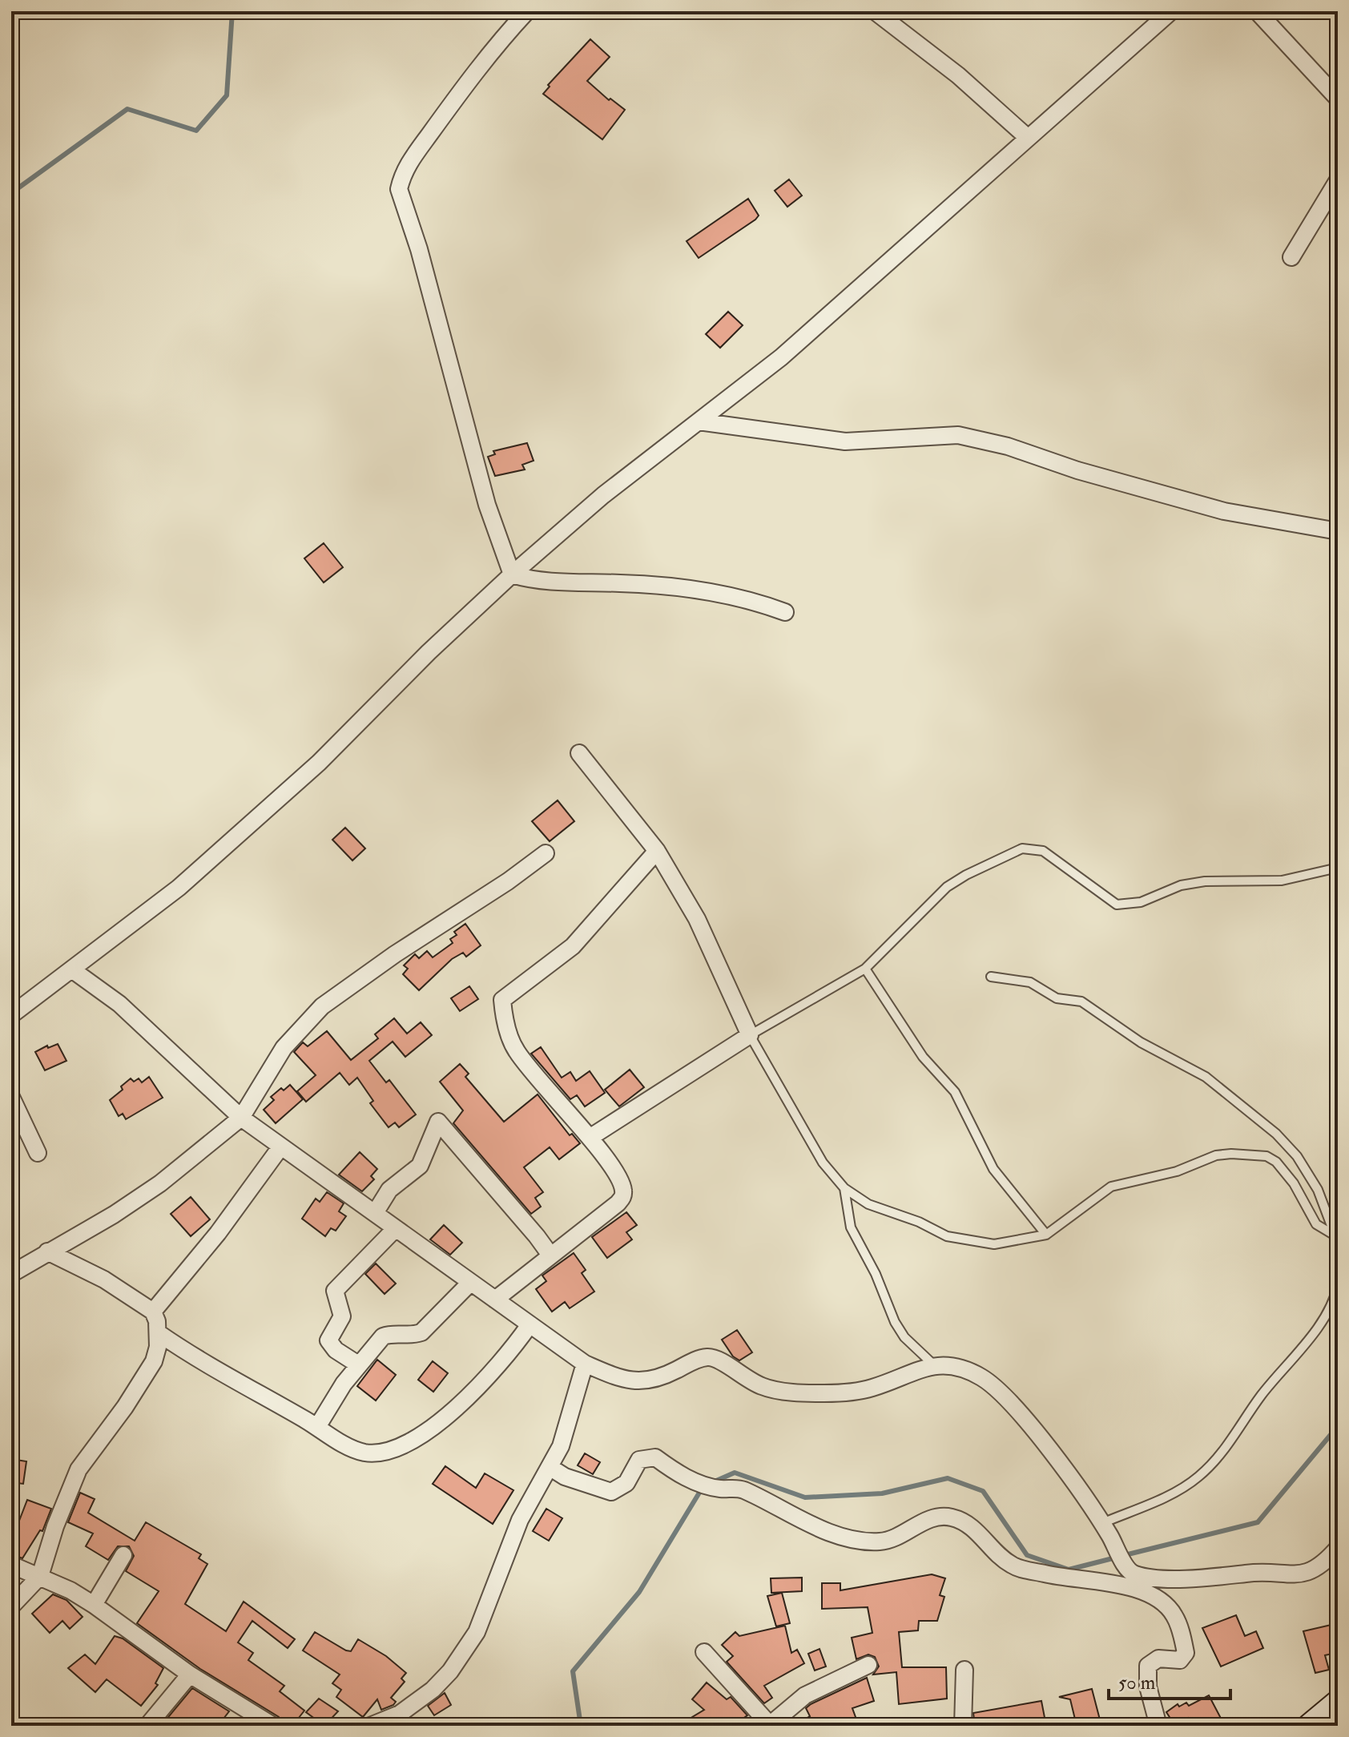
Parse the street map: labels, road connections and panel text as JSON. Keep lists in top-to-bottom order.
{
  "scale_bar": "50 m"
}
